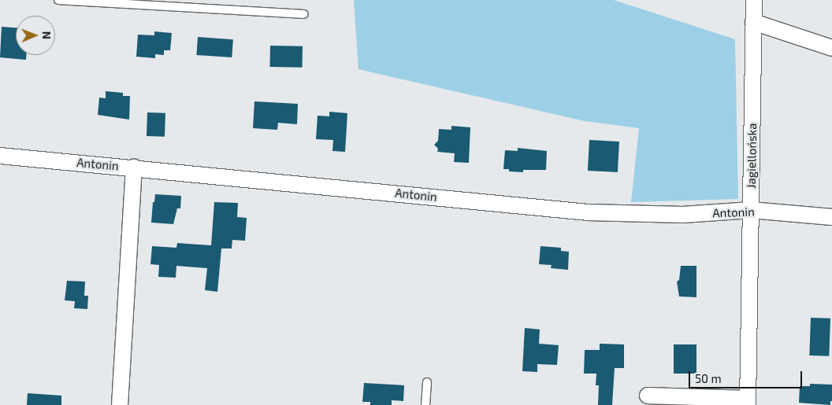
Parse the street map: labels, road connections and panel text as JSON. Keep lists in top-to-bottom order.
{
  "streets": {
    "street": ["Jagiellońska", "Antonin"]
  },
  "crossings": [
    ["Jagiellońska", "Antonin"]
  ],
  "scale_bar": "50 m",
  "north": "right"
}
